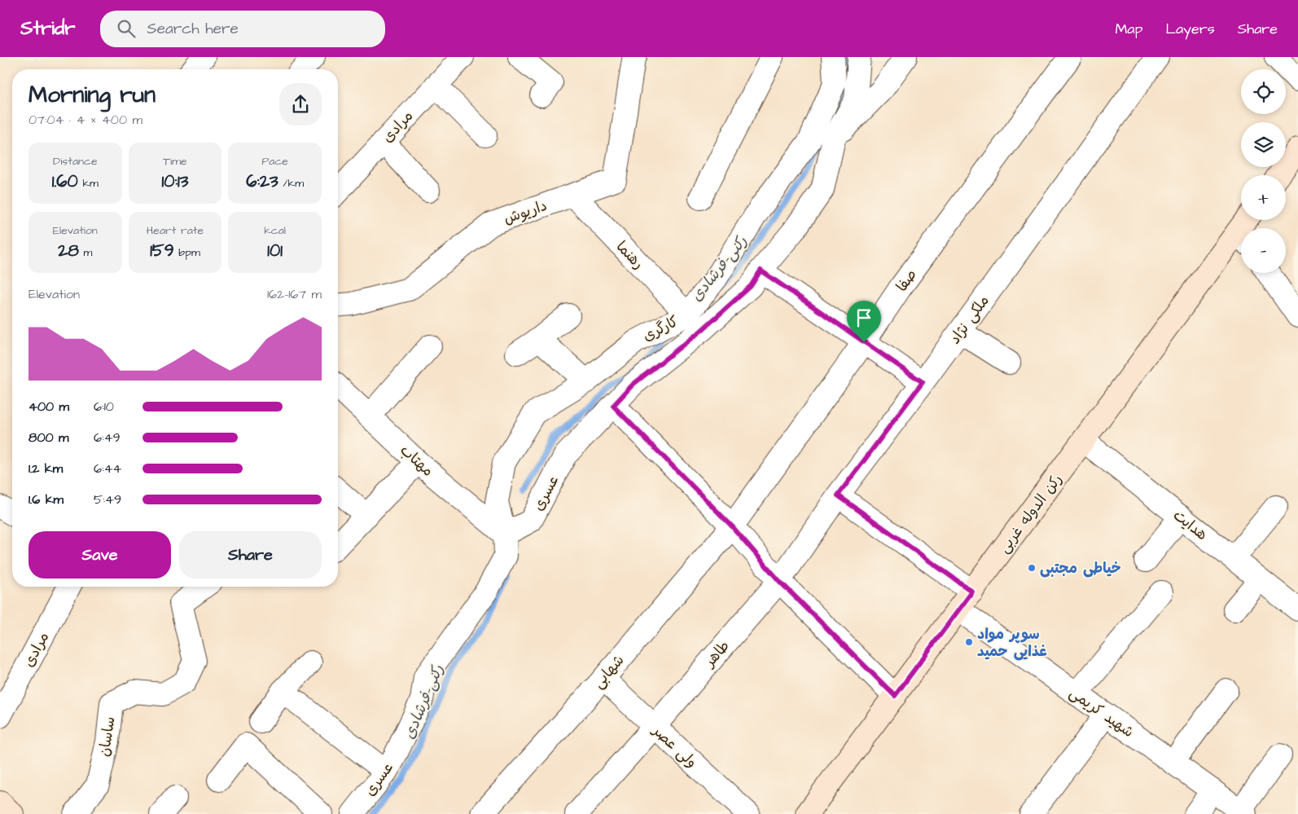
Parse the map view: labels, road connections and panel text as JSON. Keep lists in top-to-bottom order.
{
  "streets": {
    "main road": ["رکن الدوله غربی"],
    "street": [
      "مرادی",
      "داریوش",
      "رهنما",
      "صفا",
      "ملکی نژاد",
      "کارگری",
      "مهتاب",
      "عسری",
      "هدایت",
      "طاهر",
      "شهابی",
      "شهید کریمی",
      "ساسان",
      "ولی عصر"
    ]
  },
  "crossings": [
    ["داریوش", "رهنما"],
    ["رهنما", "کارگری"],
    ["صفا", "شهابی"],
    ["ملکی نژاد", "طاهر"],
    ["کارگری", "مهتاب"],
    ["کارگری", "عسری"],
    ["مهتاب", "عسری"],
    ["رکن الدوله غربی", "هدایت"],
    ["رکن الدوله غربی", "شهید کریمی"],
    ["طاهر", "ولی عصر"],
    ["شهابی", "ولی عصر"]
  ],
  "water": ["رکنی-فرشادی"],
  "places": ["خیاطی مجتبی", "سوپر مواد غذایی حمید"],
  "page": {
    "header": "Stridr",
    "search": "Search here",
    "nav": ["Map", "Layers", "Share"],
    "map_buttons": ["+", "−"],
    "heading": ["Morning run", "07:04 · 4 × 400 m"],
    "stats": [
      ["Distance", "1.60 km"],
      ["Time", "10:13"],
      ["Pace", "6:23 /km"],
      ["Elevation", "28 m"],
      ["Heart rate", "159 bpm"],
      ["kcal", "101"]
    ],
    "chart": ["Elevation", "162–167 m"],
    "list": [
      {
        "name": "400 m",
        "note": "6:10"
      },
      {
        "name": "800 m",
        "note": "6:49"
      },
      {
        "name": "1.2 km",
        "note": "6:44"
      },
      {
        "name": "1.6 km",
        "note": "5:49"
      }
    ],
    "buttons": ["Save", "Share"]
  }
}
